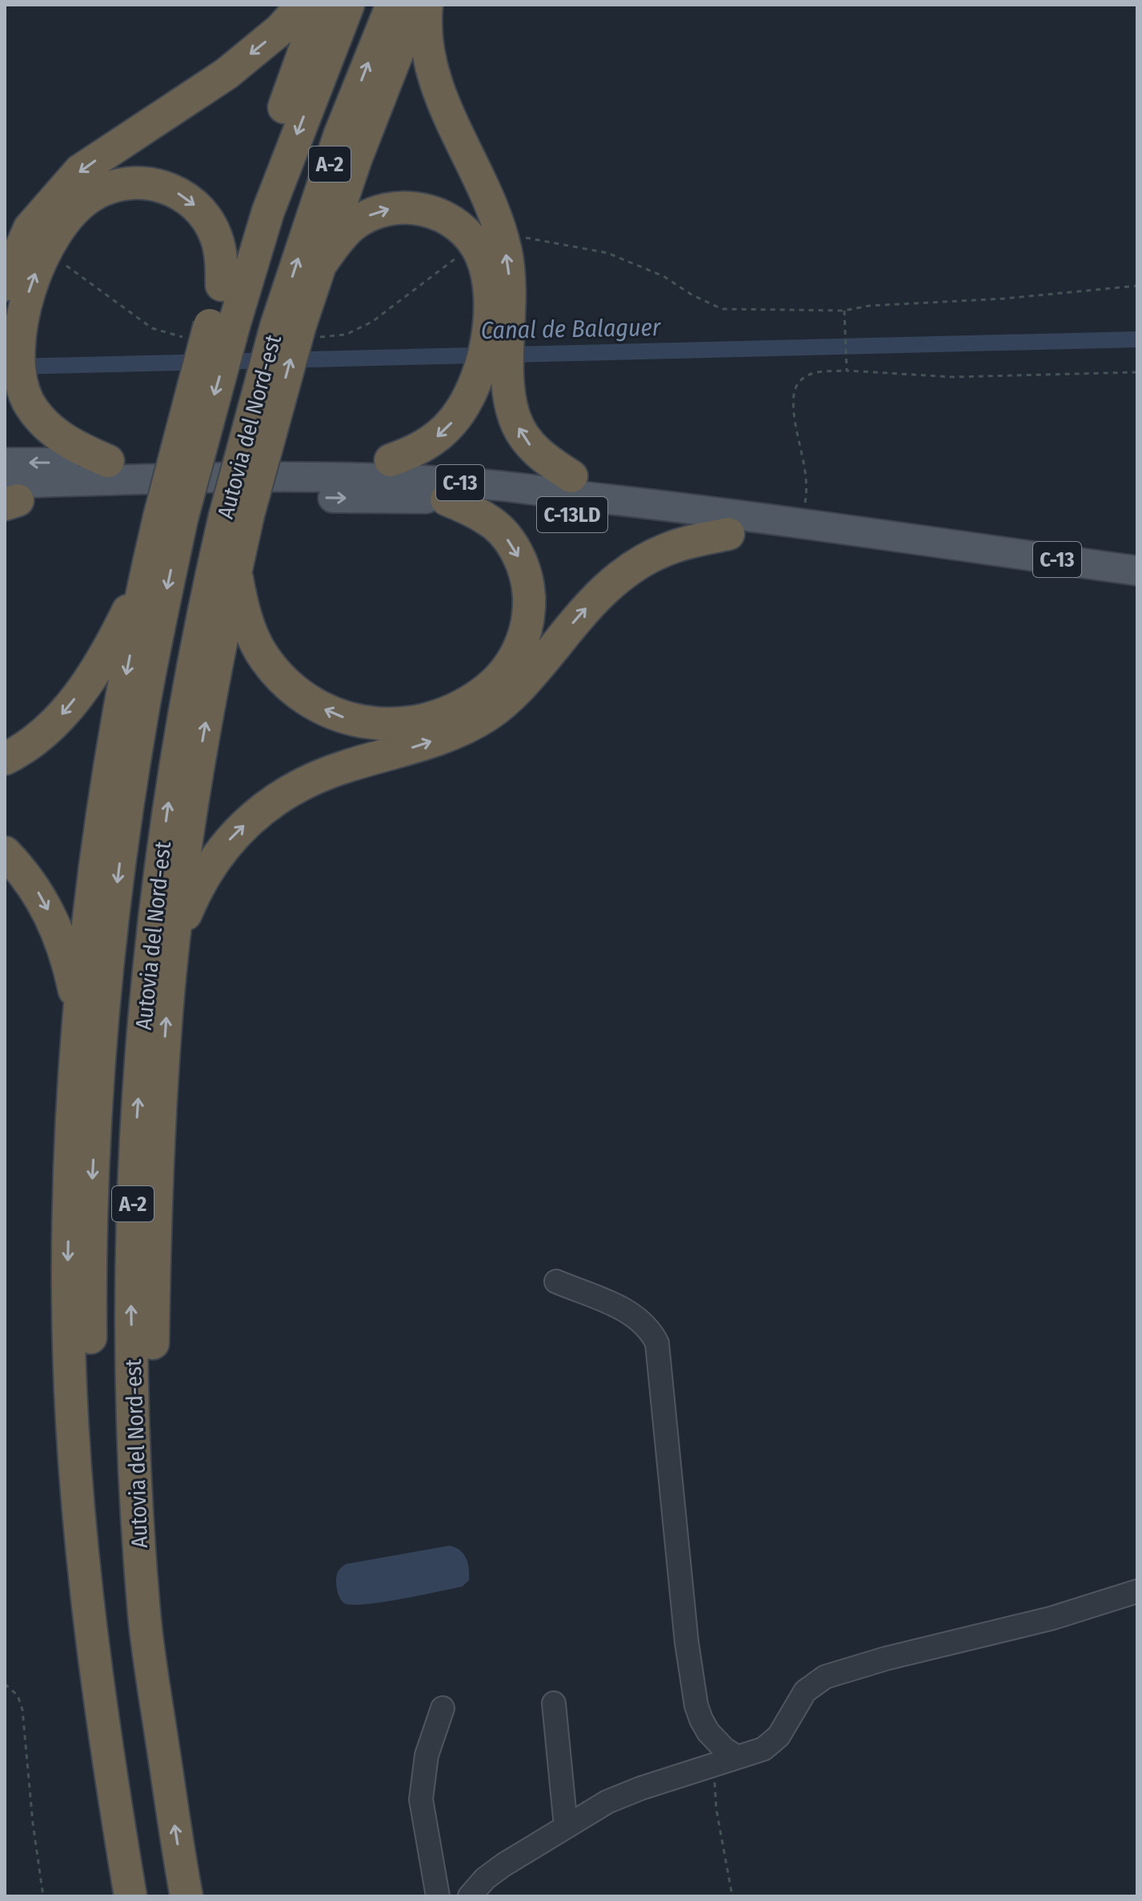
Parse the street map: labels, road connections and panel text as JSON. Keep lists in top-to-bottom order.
{
  "streets": {
    "highway": ["A-2", "Autovia del Nord-est"],
    "main road": ["C-13", "C-13LD"]
  },
  "crossings": [
    ["C-13", "C-13LD"]
  ],
  "water": ["Canal de Balaguer"]
}
